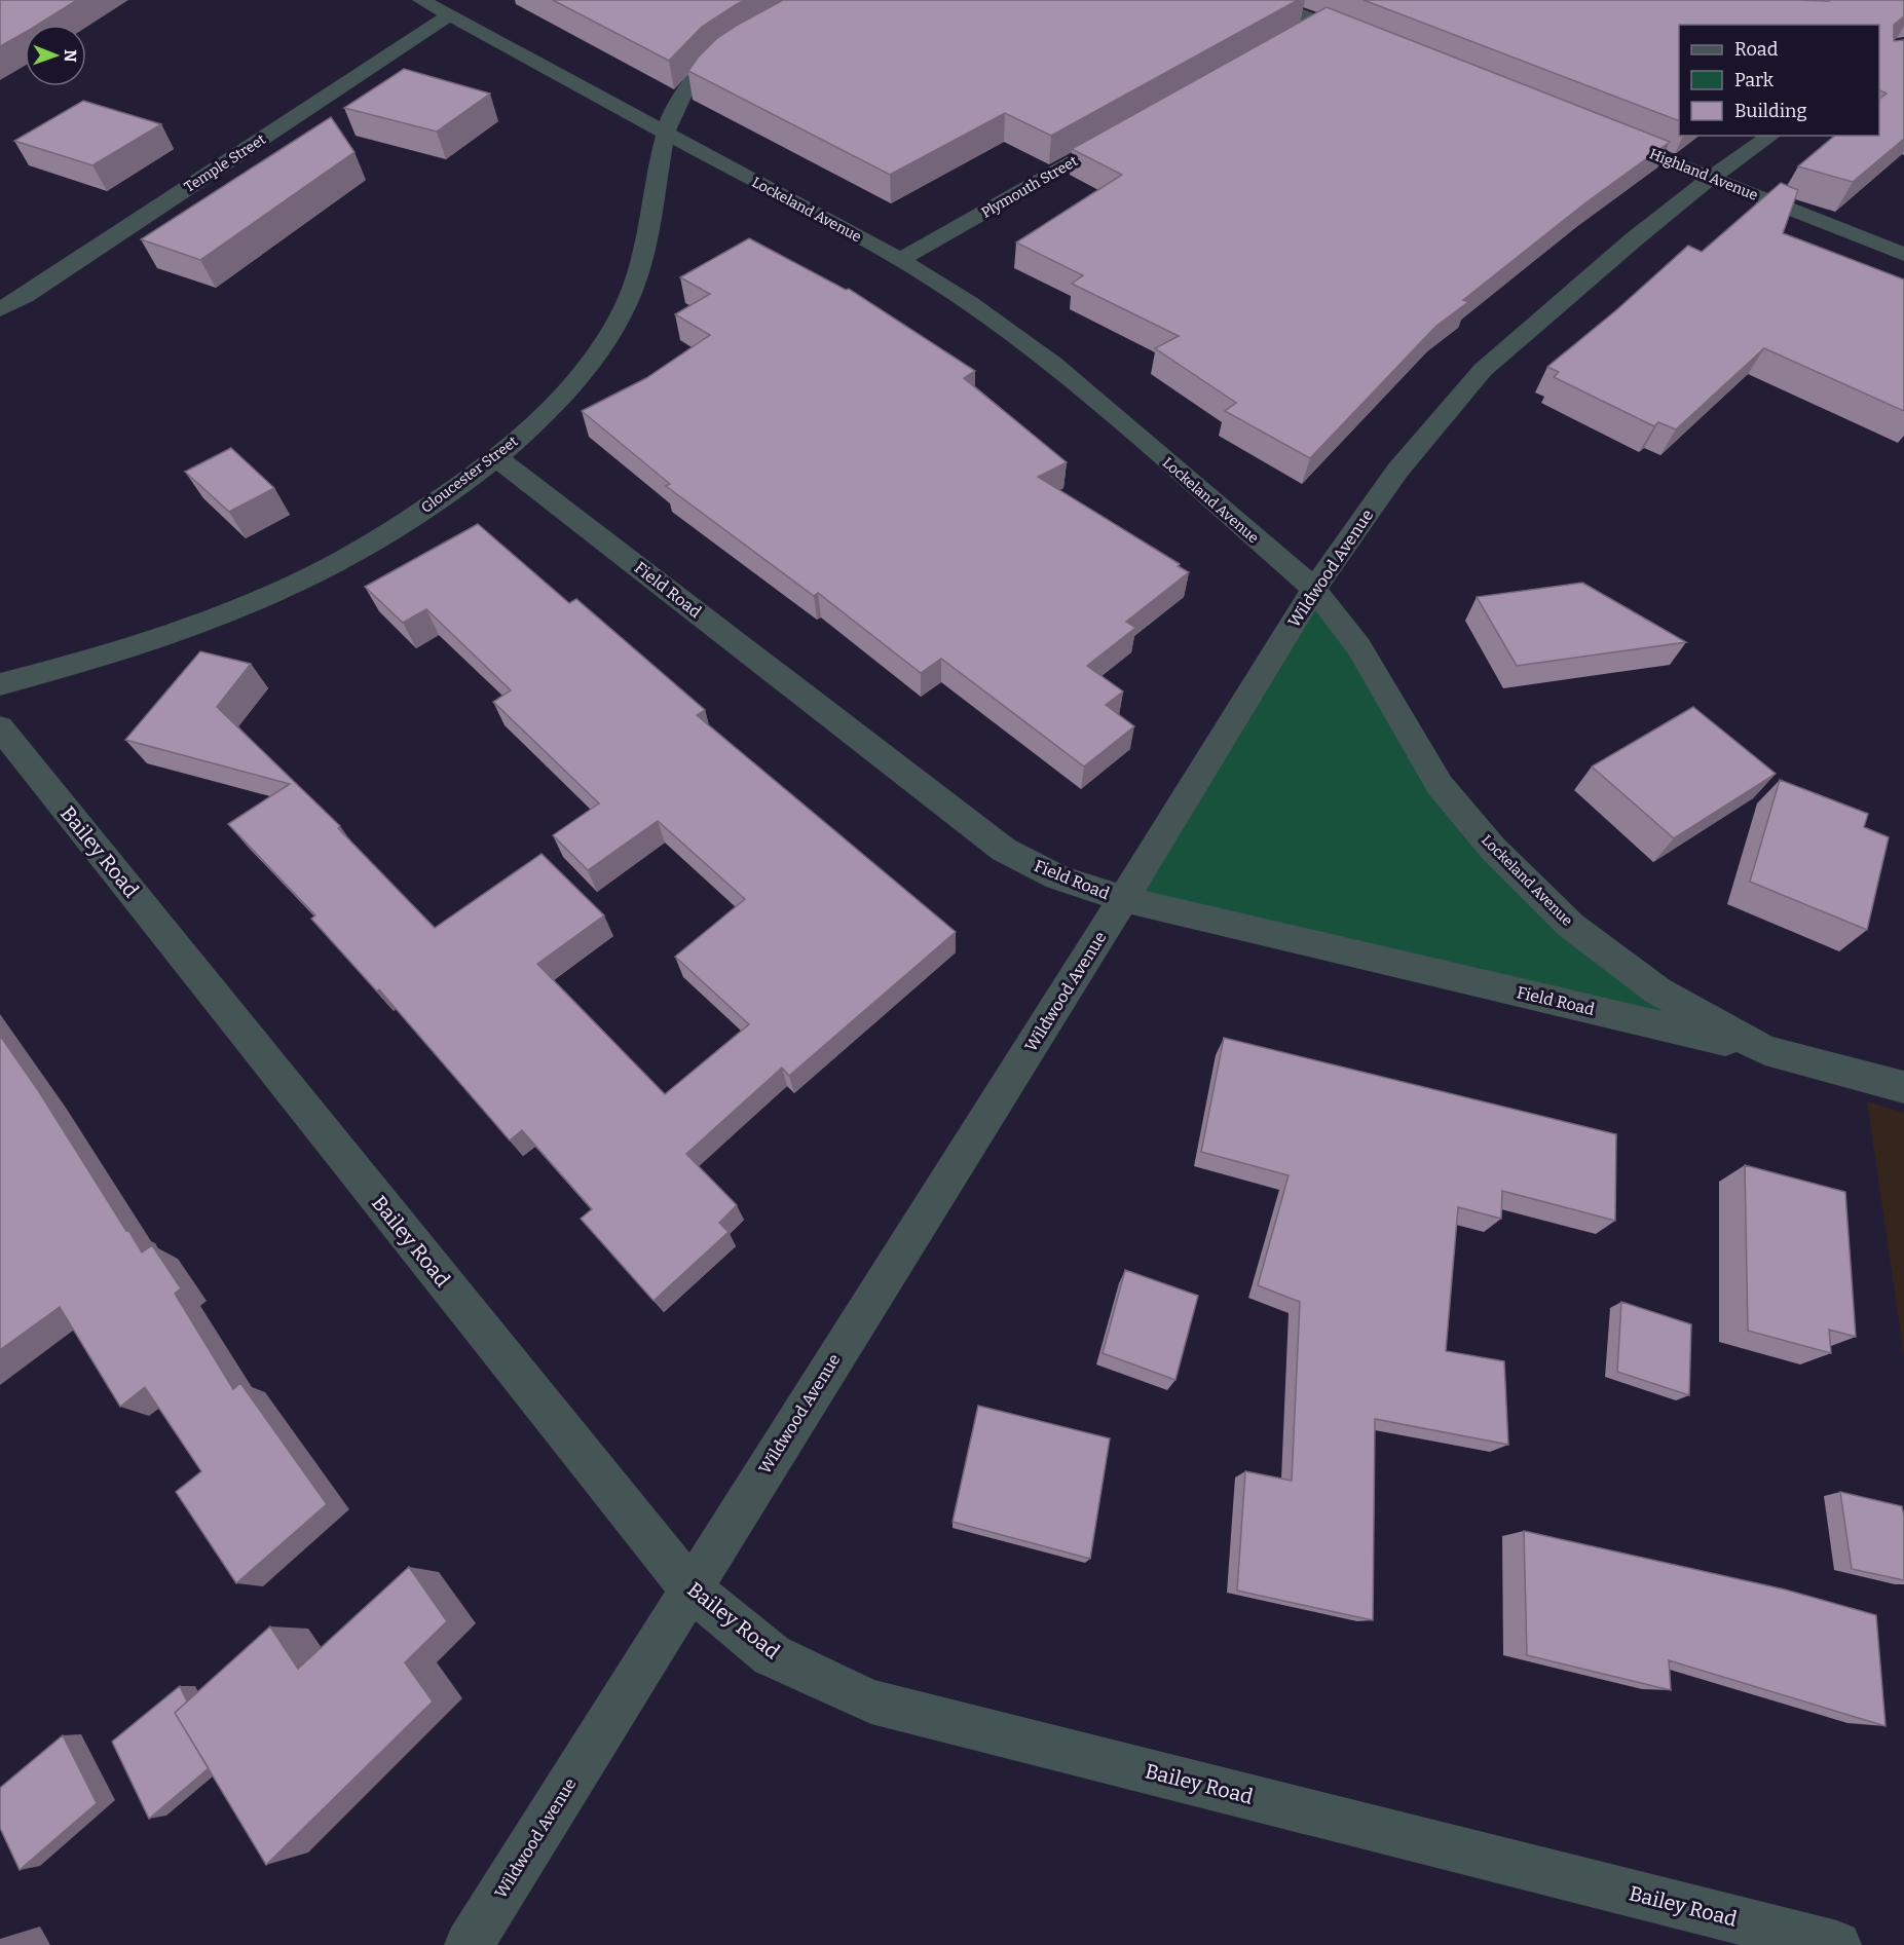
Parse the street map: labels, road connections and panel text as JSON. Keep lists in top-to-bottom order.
{
  "streets": {
    "street": [
      "Temple Street",
      "Highland Avenue",
      "Plymouth Street",
      "Lockeland Avenue",
      "Gloucester Street",
      "Wildwood Avenue",
      "Field Road",
      "Bailey Road"
    ]
  },
  "crossings": [
    ["Temple Street", "Lockeland Avenue"],
    ["Highland Avenue", "Wildwood Avenue"],
    ["Plymouth Street", "Lockeland Avenue"],
    ["Lockeland Avenue", "Gloucester Street"],
    ["Lockeland Avenue", "Wildwood Avenue"],
    ["Lockeland Avenue", "Field Road"],
    ["Gloucester Street", "Field Road"],
    ["Wildwood Avenue", "Field Road"],
    ["Wildwood Avenue", "Bailey Road"]
  ],
  "legend": ["Road", "Park", "Building"],
  "north": "right"
}
